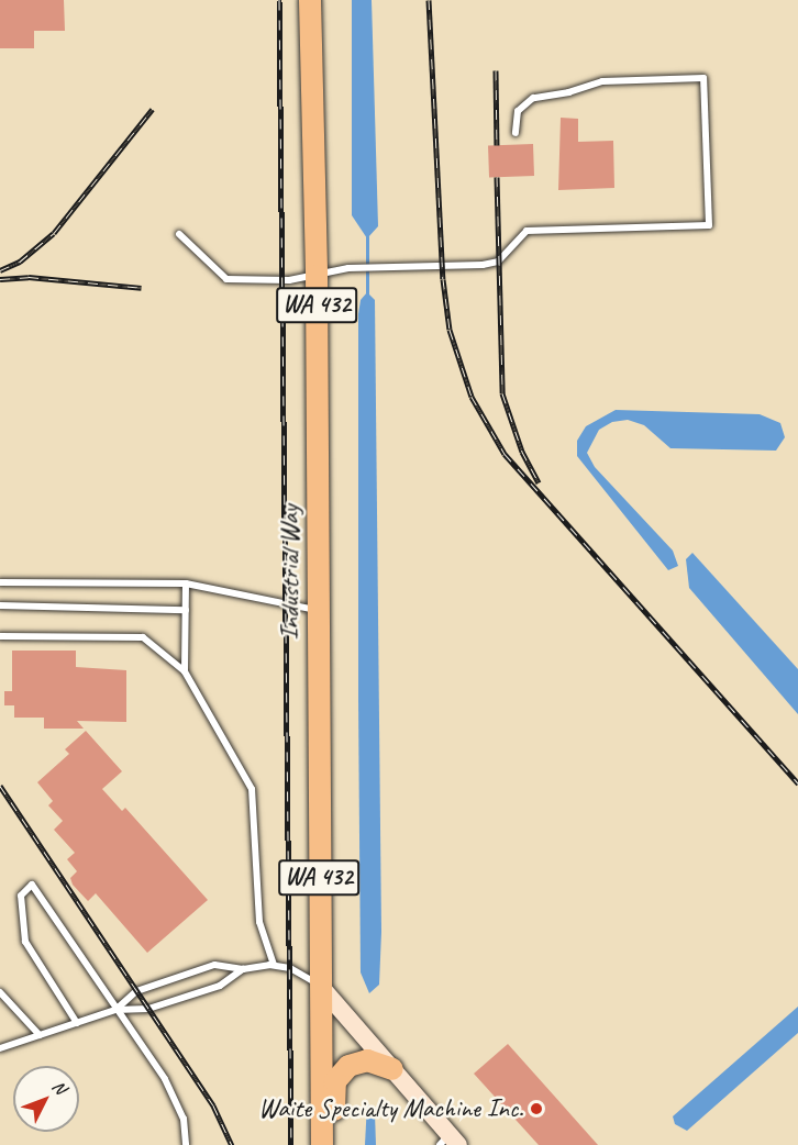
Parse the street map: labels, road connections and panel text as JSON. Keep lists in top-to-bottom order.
{
  "streets": {
    "main road": ["WA 432", "Industrial Way"]
  },
  "places": ["Waite Specialty Machine Inc."],
  "north": "top right"
}
